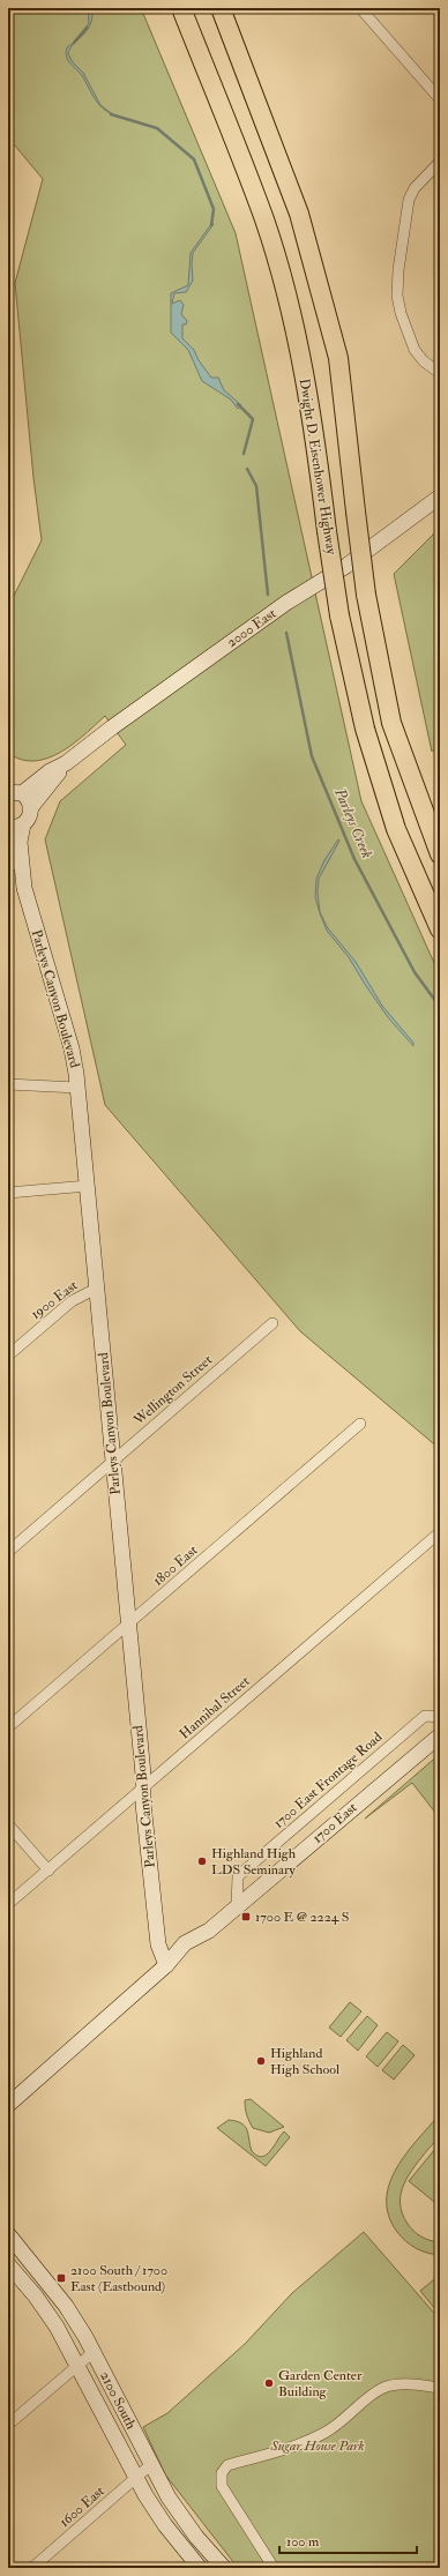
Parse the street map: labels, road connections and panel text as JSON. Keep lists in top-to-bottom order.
{
  "streets": {
    "highway": ["Dwight D. Eisenhower Highway"],
    "street": [
      "2000 East",
      "Parleys Canyon Boulevard",
      "1900 East",
      "Wellington Street",
      "1800 East",
      "Hannibal Street",
      "1700 East Frontage Road",
      "1700 East",
      "2100 South",
      "1600 East"
    ]
  },
  "crossings": [
    ["2000 East", "Parleys Canyon Boulevard"],
    ["Parleys Canyon Boulevard", "1900 East"],
    ["Parleys Canyon Boulevard", "Wellington Street"],
    ["Parleys Canyon Boulevard", "1800 East"],
    ["Parleys Canyon Boulevard", "Hannibal Street"],
    ["Parleys Canyon Boulevard", "1700 East"],
    ["1700 East Frontage Road", "1700 East"],
    ["2100 South", "1600 East"]
  ],
  "water": ["Parleys Creek"],
  "parks": ["Sugar House Park"],
  "places": {
    "other": ["Highland High LDS Seminary", "Highland High School", "Garden Center Building"],
    "transit": ["1700 E @ 2224 S", "2100 South / 1700 East (Eastbound)"]
  },
  "scale_bar": "100 m"
}
